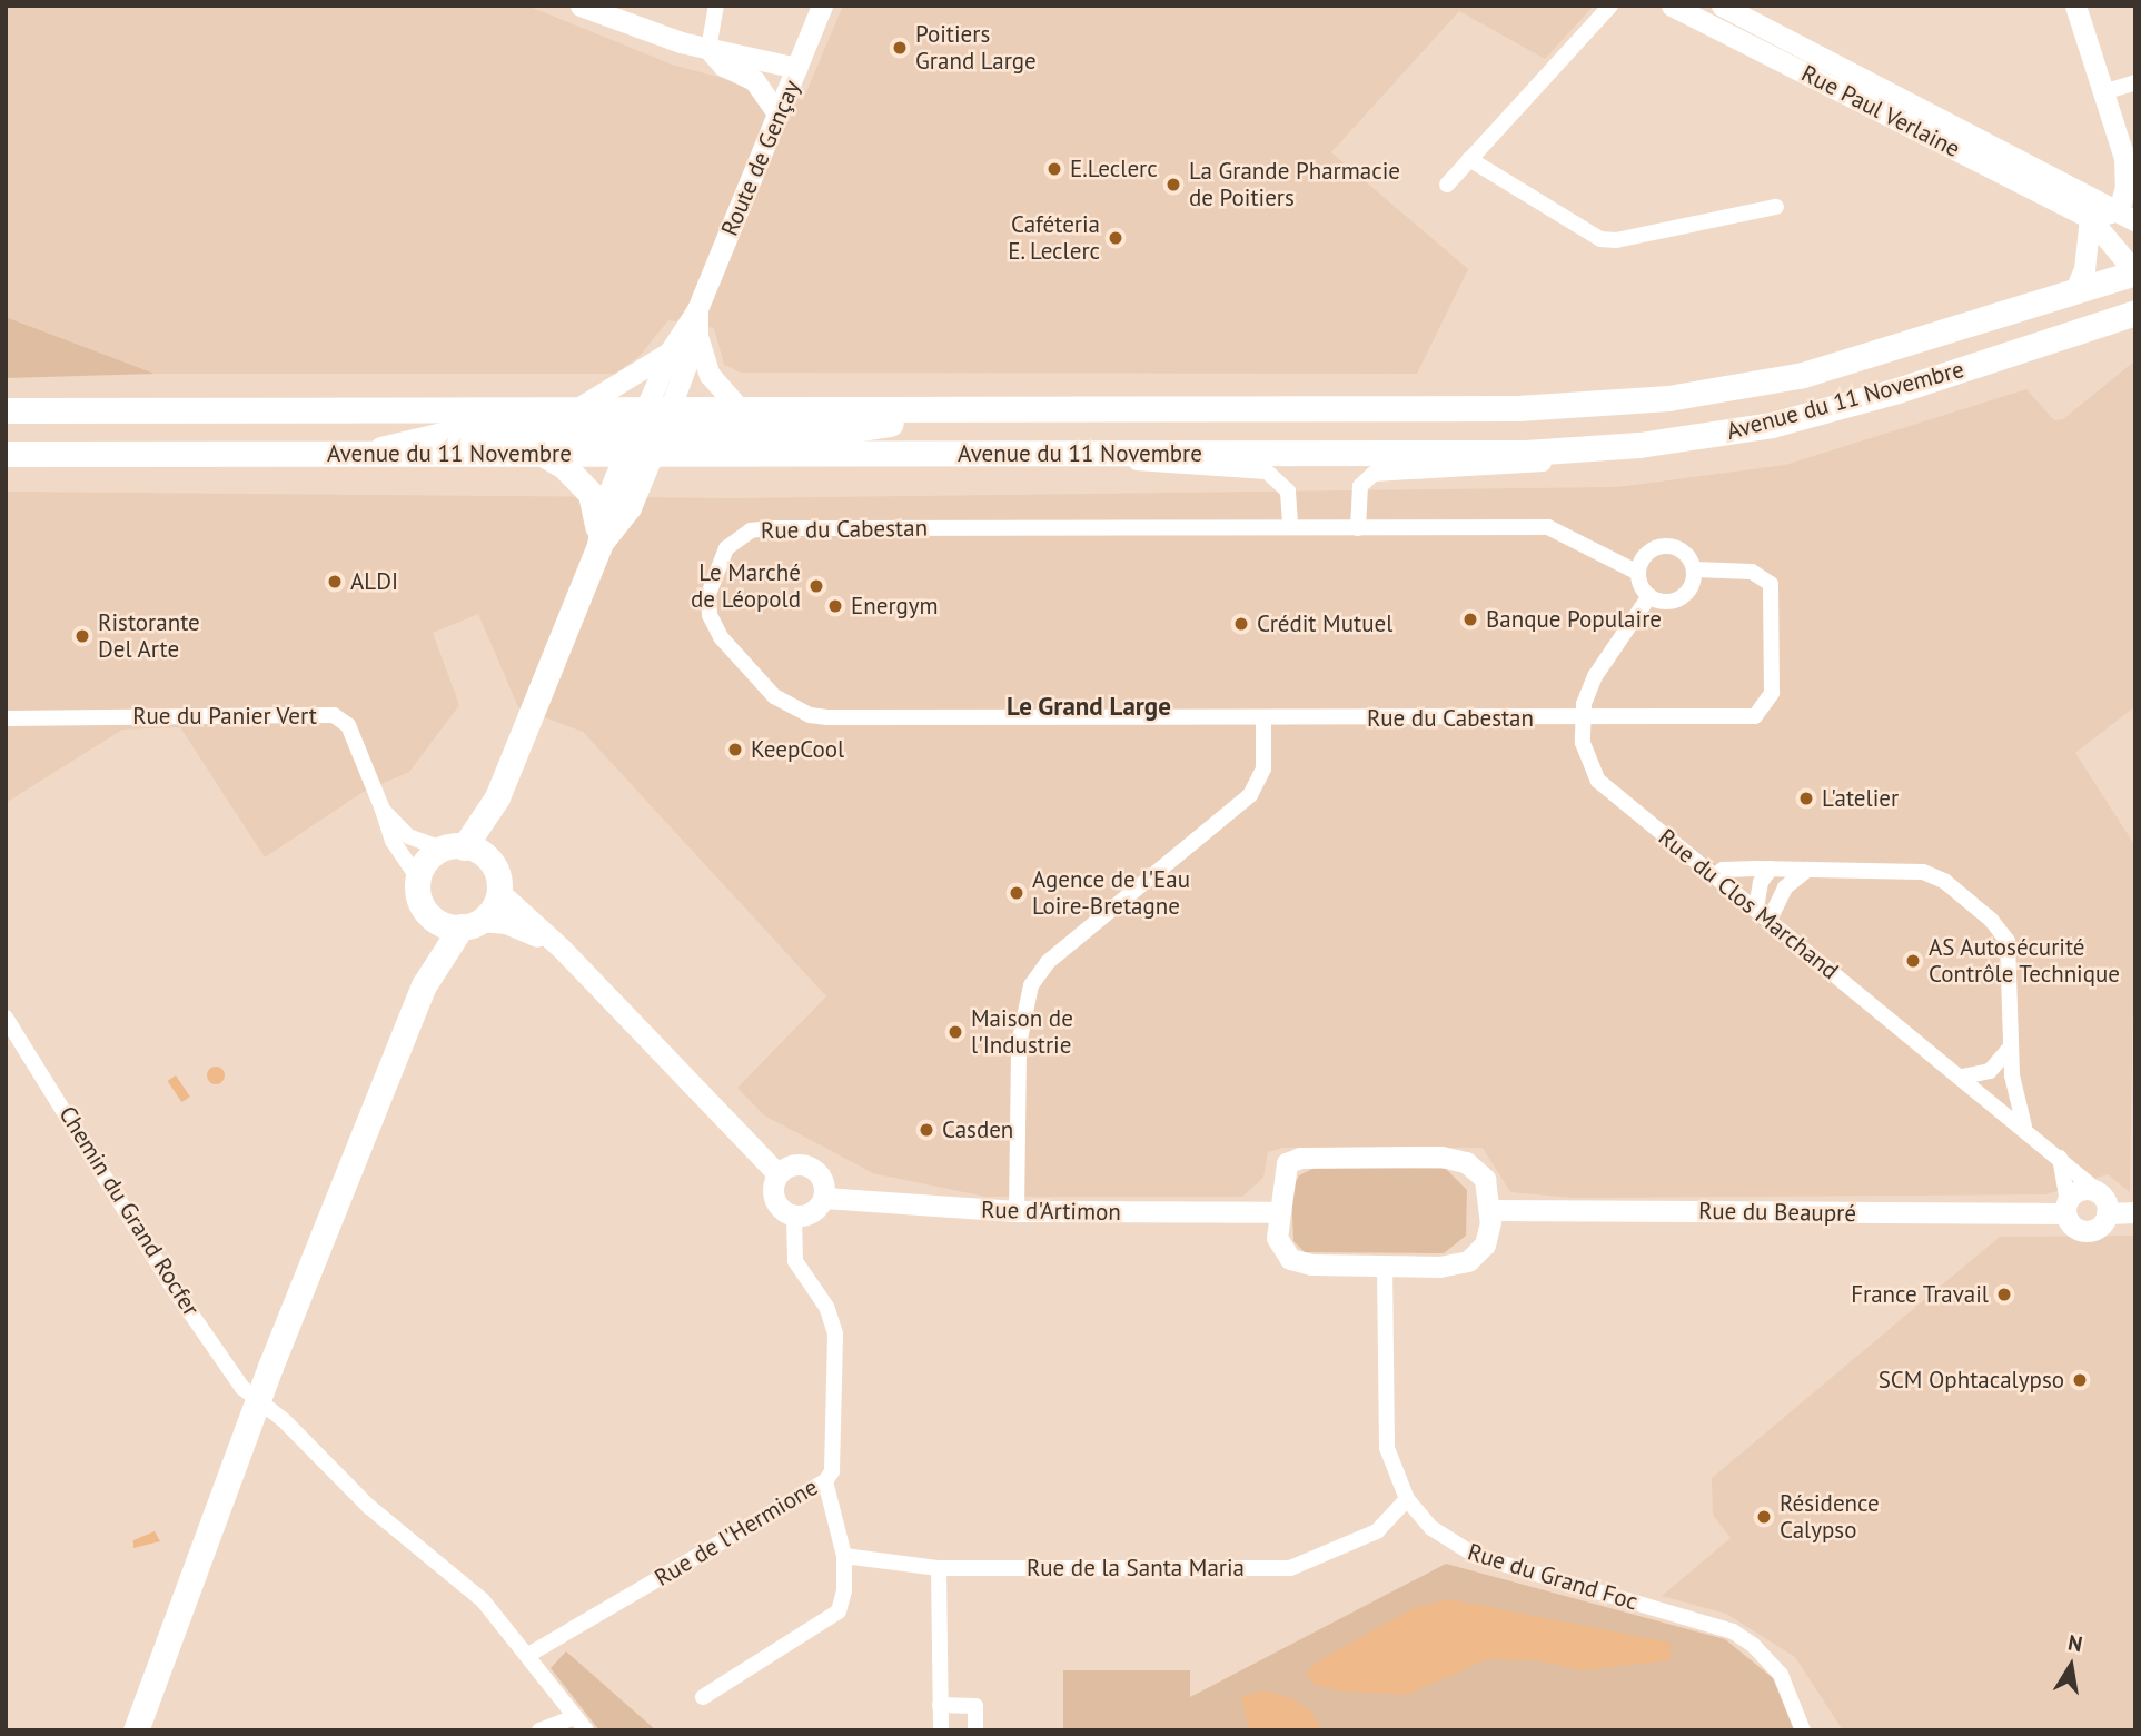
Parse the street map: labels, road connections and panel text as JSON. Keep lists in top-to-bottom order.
{
  "streets": {
    "main road": ["Route de Gençay", "Avenue du 11 Novembre"],
    "street": [
      "Rue Paul Verlaine",
      "Rue du Cabestan",
      "Rue du Panier Vert",
      "Rue du Clos Marchand",
      "Chemin du Grand Rocfer",
      "Rue d'Artimon",
      "Rue du Beaupré",
      "Rue de l'Hermione",
      "Rue de la Santa Maria",
      "Rue du Grand Foc"
    ]
  },
  "crossings": [
    ["Rue Paul Verlaine", "Avenue du 11 Novembre"],
    ["Route de Gençay", "Avenue du 11 Novembre"],
    ["Route de Gençay", "Rue du Panier Vert"],
    ["Rue du Cabestan", "Rue du Clos Marchand"],
    ["Rue du Clos Marchand", "Rue du Beaupré"],
    ["Chemin du Grand Rocfer", "Rue de l'Hermione"],
    ["Rue d'Artimon", "Rue de l'Hermione"],
    ["Rue de la Santa Maria", "Rue du Grand Foc"]
  ],
  "districts": ["Le Grand Large"],
  "places": [
    "Poitiers Grand Large",
    "E.Leclerc",
    "La Grande Pharmacie de Poitiers",
    "Caféteria E. Leclerc",
    "ALDI",
    "Le Marché de Léopold",
    "Energym",
    "Banque Populaire",
    "Crédit Mutuel",
    "Ristorante Del Arte",
    "KeepCool",
    "L'atelier",
    "Agence de l'Eau Loire-Bretagne",
    "AS Autosécurité Contrôle Technique",
    "Maison de l'Industrie",
    "Casden",
    "France Travail",
    "SCM Ophtacalypso",
    "Résidence Calypso"
  ],
  "north": "top"
}
